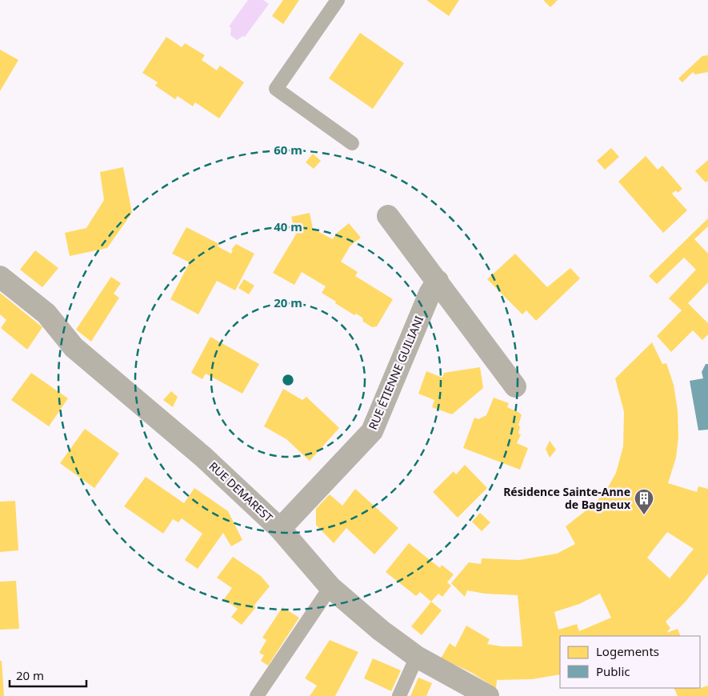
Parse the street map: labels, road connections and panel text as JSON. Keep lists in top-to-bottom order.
{
  "streets": {
    "street": ["RUE ÉTIENNE GUILIANI", "RUE DEMAREST"]
  },
  "crossings": [
    ["RUE ÉTIENNE GUILIANI", "RUE DEMAREST"]
  ],
  "places": {
    "building": ["Résidence Sainte-Anne de Bagneux"]
  },
  "legend": ["Logements", "Public"],
  "scale_bar": "20 m",
  "rings": ["60 m", "40 m", "20 m"]
}
